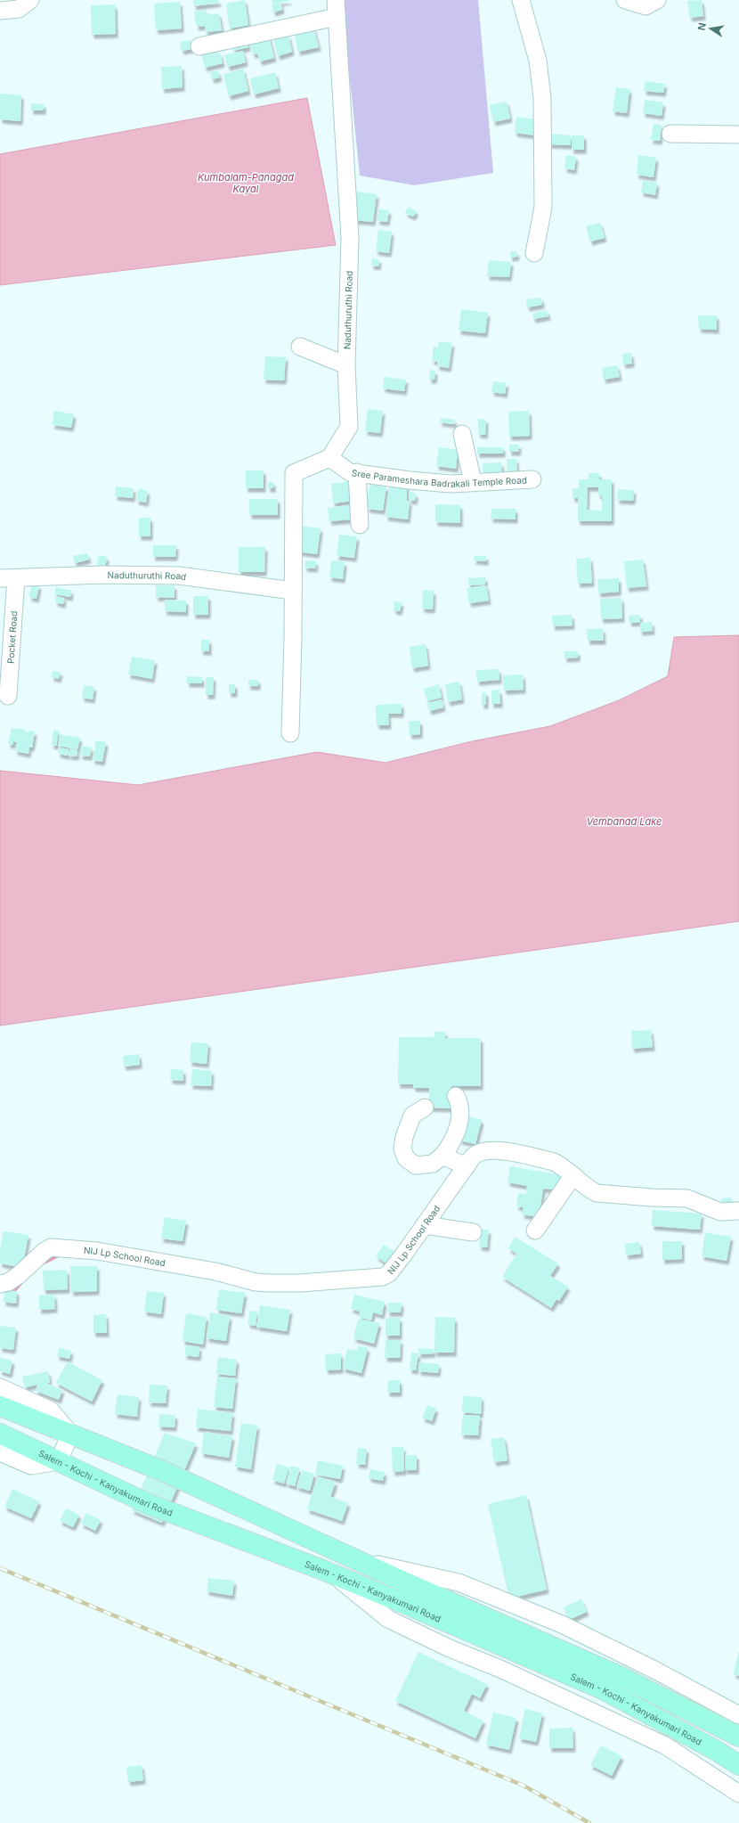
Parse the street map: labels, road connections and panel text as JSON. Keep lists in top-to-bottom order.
{
  "streets": {
    "highway": ["Salem - Kochi - Kanyakumari Road"],
    "street": [
      "Naduthuruthi Road",
      "Sree Parameshara Badrakali Temple Road",
      "Pocket Road",
      "NIJ Lp School Road"
    ]
  },
  "crossings": [
    ["Naduthuruthi Road", "Sree Parameshara Badrakali Temple Road"],
    ["Naduthuruthi Road", "Pocket Road"]
  ],
  "water": ["Kumbalam-Panagad Kayal", "Vembanad Lake"],
  "north": "left"
}
